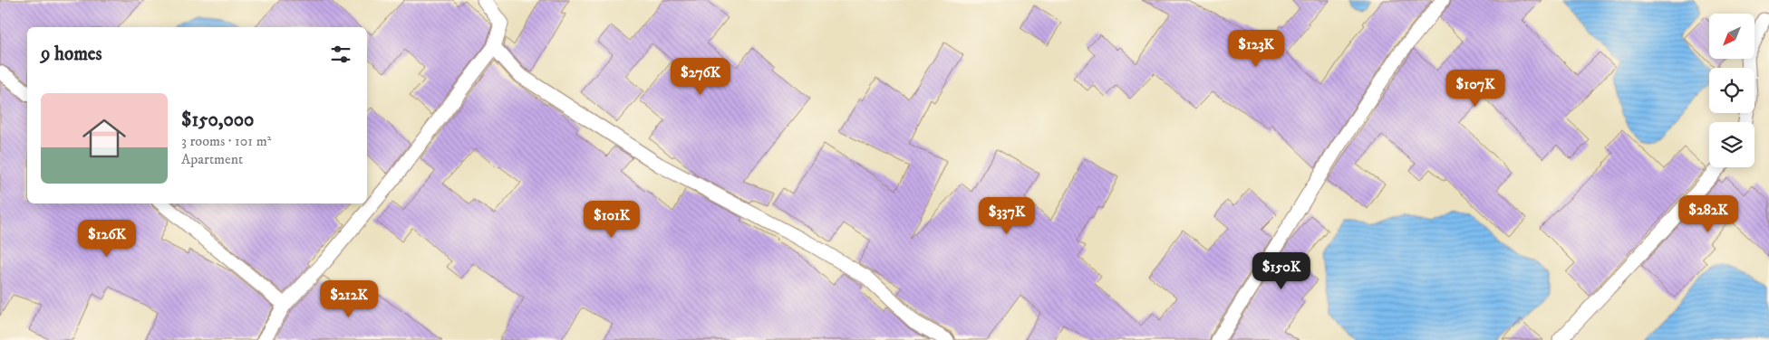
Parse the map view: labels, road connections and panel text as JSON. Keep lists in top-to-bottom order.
{
  "north": "bottom left",
  "page": {
    "heading": "9 homes",
    "price": [
      "$123K",
      "$276K",
      "$107K",
      "$282K",
      "$337K",
      "$101K",
      "$126K",
      "$150K",
      "$212K"
    ],
    "list": [
      {
        "name": "$150,000",
        "note": "3 rooms · 101 m² · Apartment"
      }
    ]
  }
}
